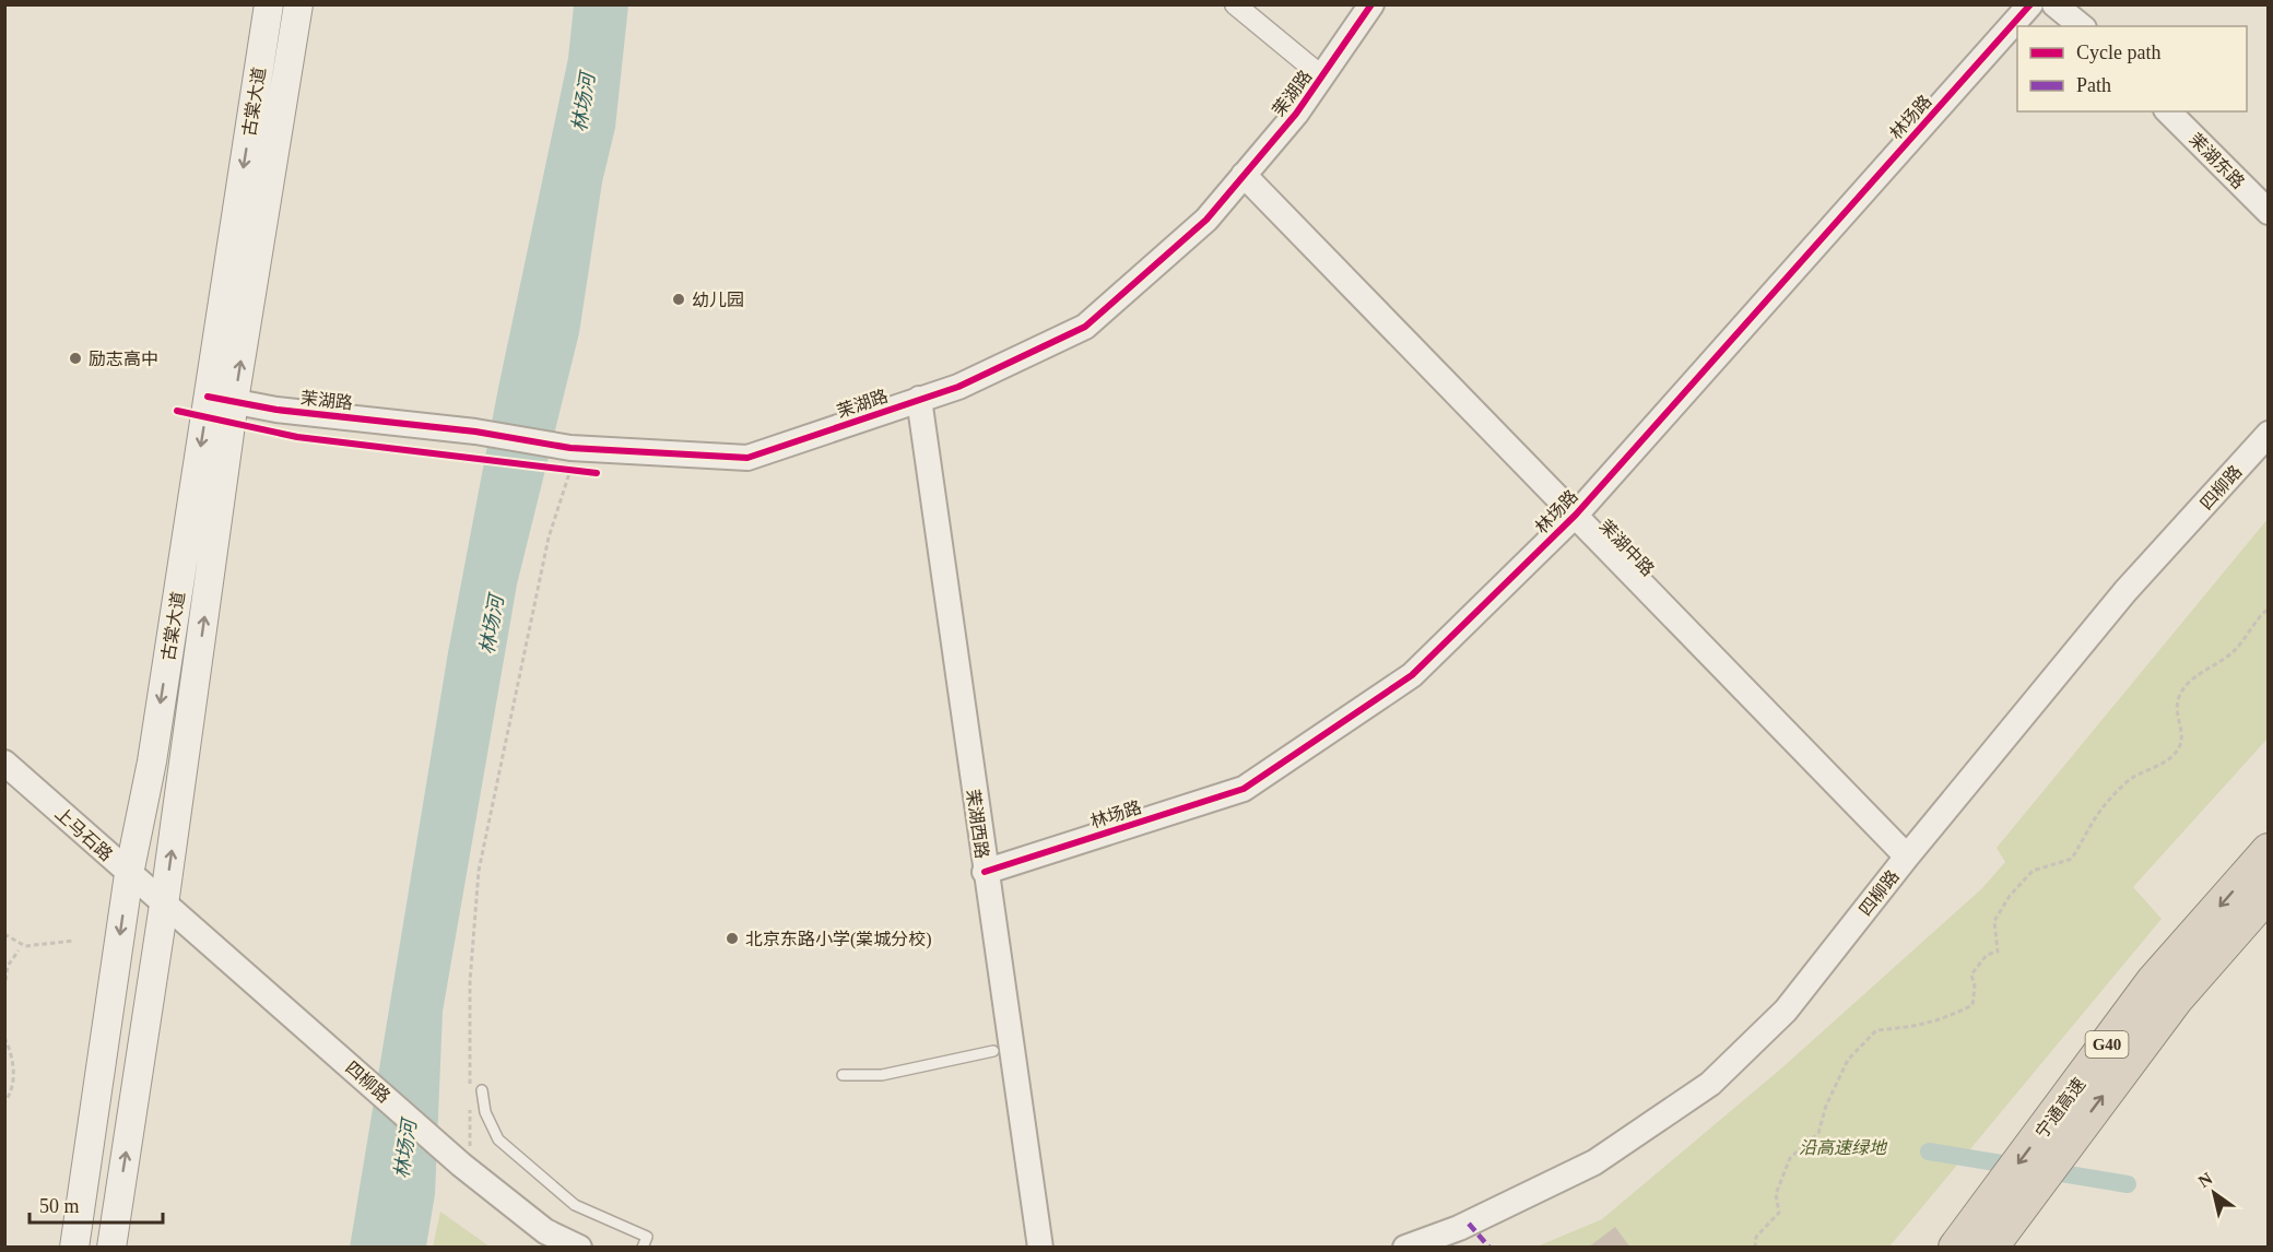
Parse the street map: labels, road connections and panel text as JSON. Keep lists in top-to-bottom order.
{
  "streets": {
    "highway": ["G40", "宁通高速"],
    "main road": ["古棠大道"],
    "street": [
      "茉湖路",
      "林场路",
      "茉湖东路",
      "四柳路",
      "茉湖中路",
      "茉湖西路",
      "上马石路"
    ]
  },
  "crossings": [
    ["茉湖路", "古棠大道"],
    ["茉湖路", "茉湖中路"],
    ["茉湖路", "茉湖西路"],
    ["古棠大道", "四柳路"],
    ["古棠大道", "上马石路"],
    ["林场路", "茉湖中路"],
    ["林场路", "茉湖西路"],
    ["四柳路", "茉湖中路"],
    ["四柳路", "上马石路"]
  ],
  "water": ["林场河"],
  "parks": ["沿高速绿地"],
  "places": ["幼儿园", "励志高中", "北京东路小学(棠城分校)"],
  "legend": ["Cycle path", "Path"],
  "scale_bar": "50 m",
  "north": "top left"
}
